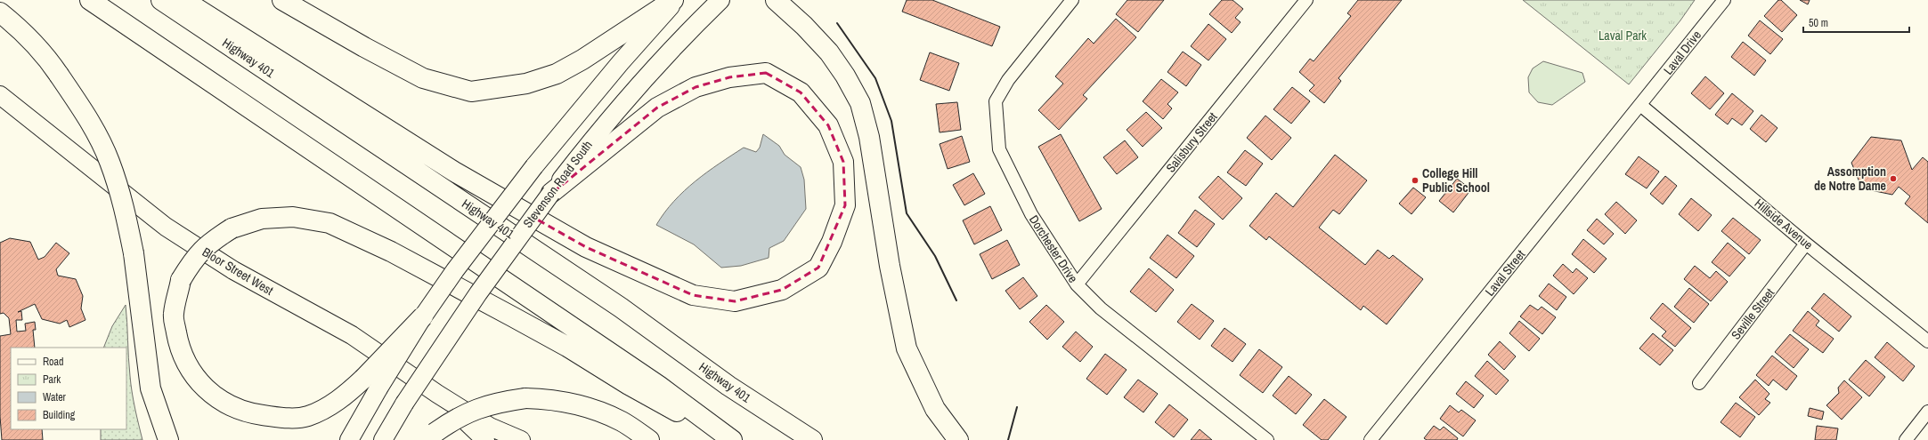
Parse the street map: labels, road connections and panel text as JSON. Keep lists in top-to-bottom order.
{
  "streets": {
    "highway": ["Highway 401"],
    "main road": ["Stevenson Road South", "Bloor Street West"],
    "street": [
      "Laval Drive",
      "Salisbury Street",
      "Hillside Avenue",
      "Dorchester Drive",
      "Laval Street",
      "Seville Street"
    ]
  },
  "crossings": [
    ["Laval Drive", "Hillside Avenue"],
    ["Laval Drive", "Laval Street"],
    ["Salisbury Street", "Dorchester Drive"],
    ["Hillside Avenue", "Laval Street"],
    ["Hillside Avenue", "Seville Street"]
  ],
  "parks": ["Laval Park"],
  "places": ["Assomption de Notre Dame", "College Hill Public School"],
  "legend": [
    "Road",
    "Park",
    "Water",
    "Building"
  ],
  "scale_bar": "50 m"
}
